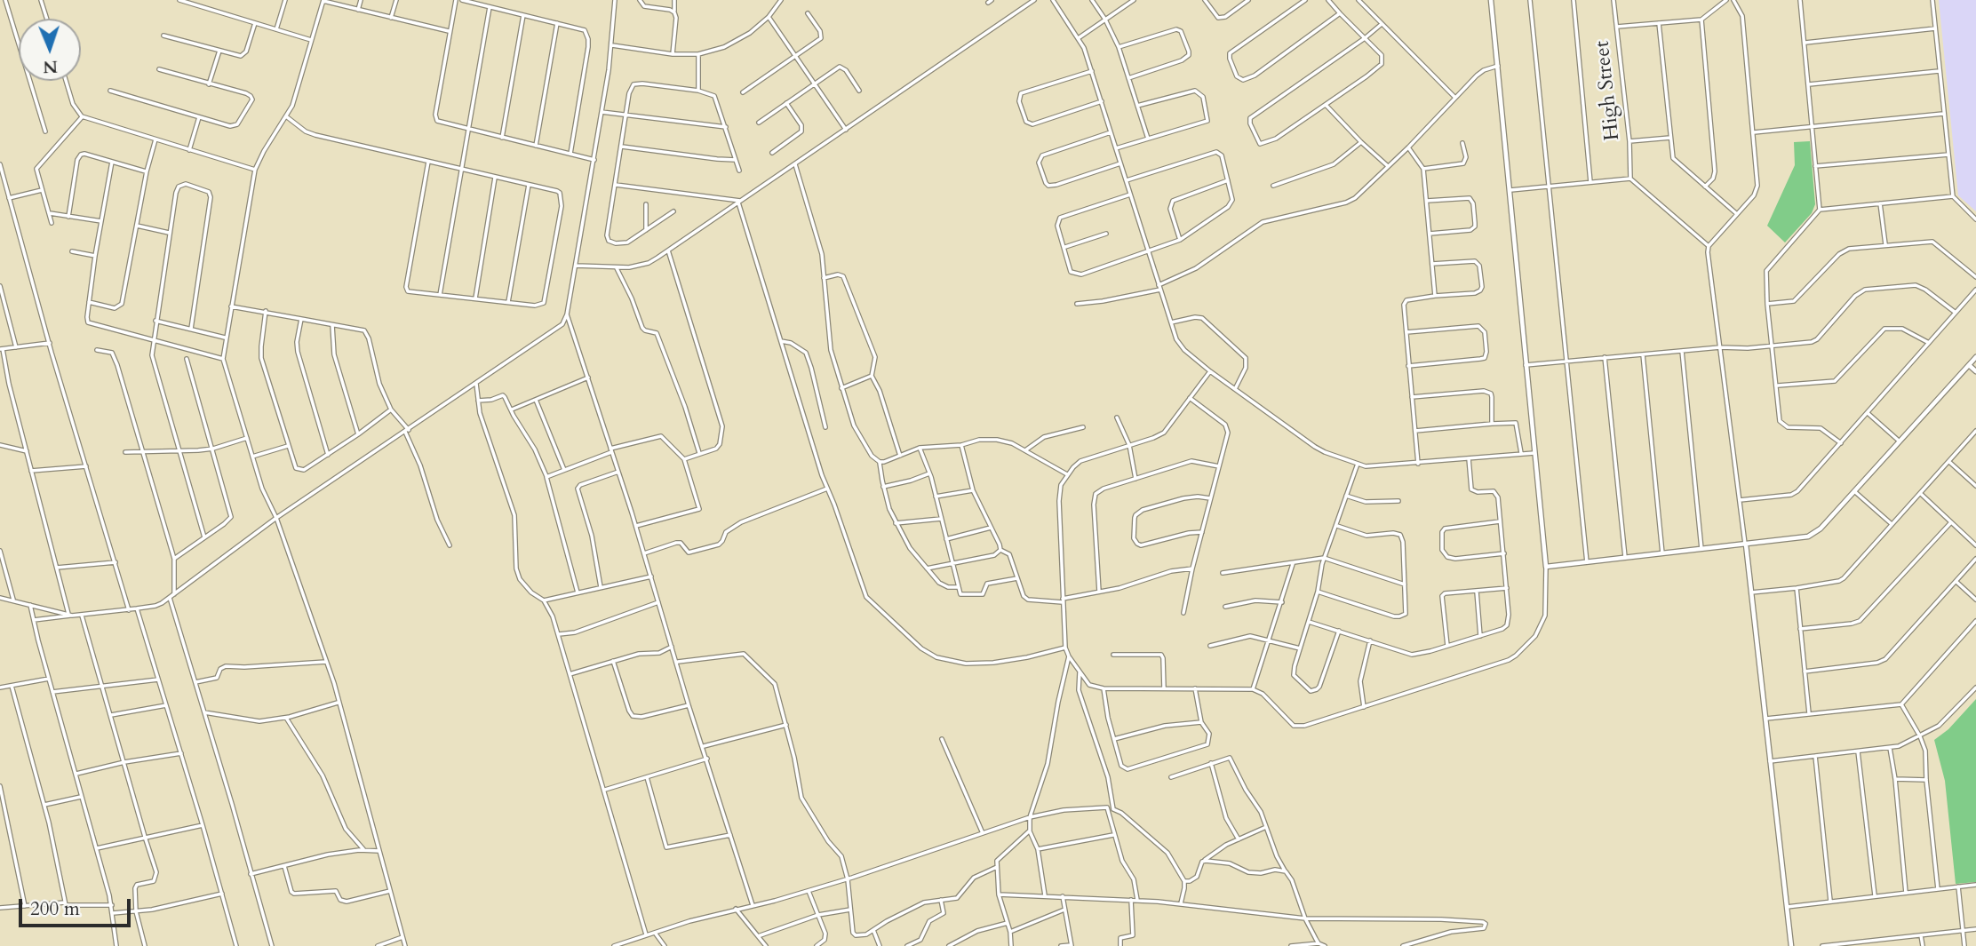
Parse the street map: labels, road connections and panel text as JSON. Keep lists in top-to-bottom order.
{
  "streets": {
    "street": ["High Street"]
  },
  "scale_bar": "200 m",
  "north": "bottom"
}
